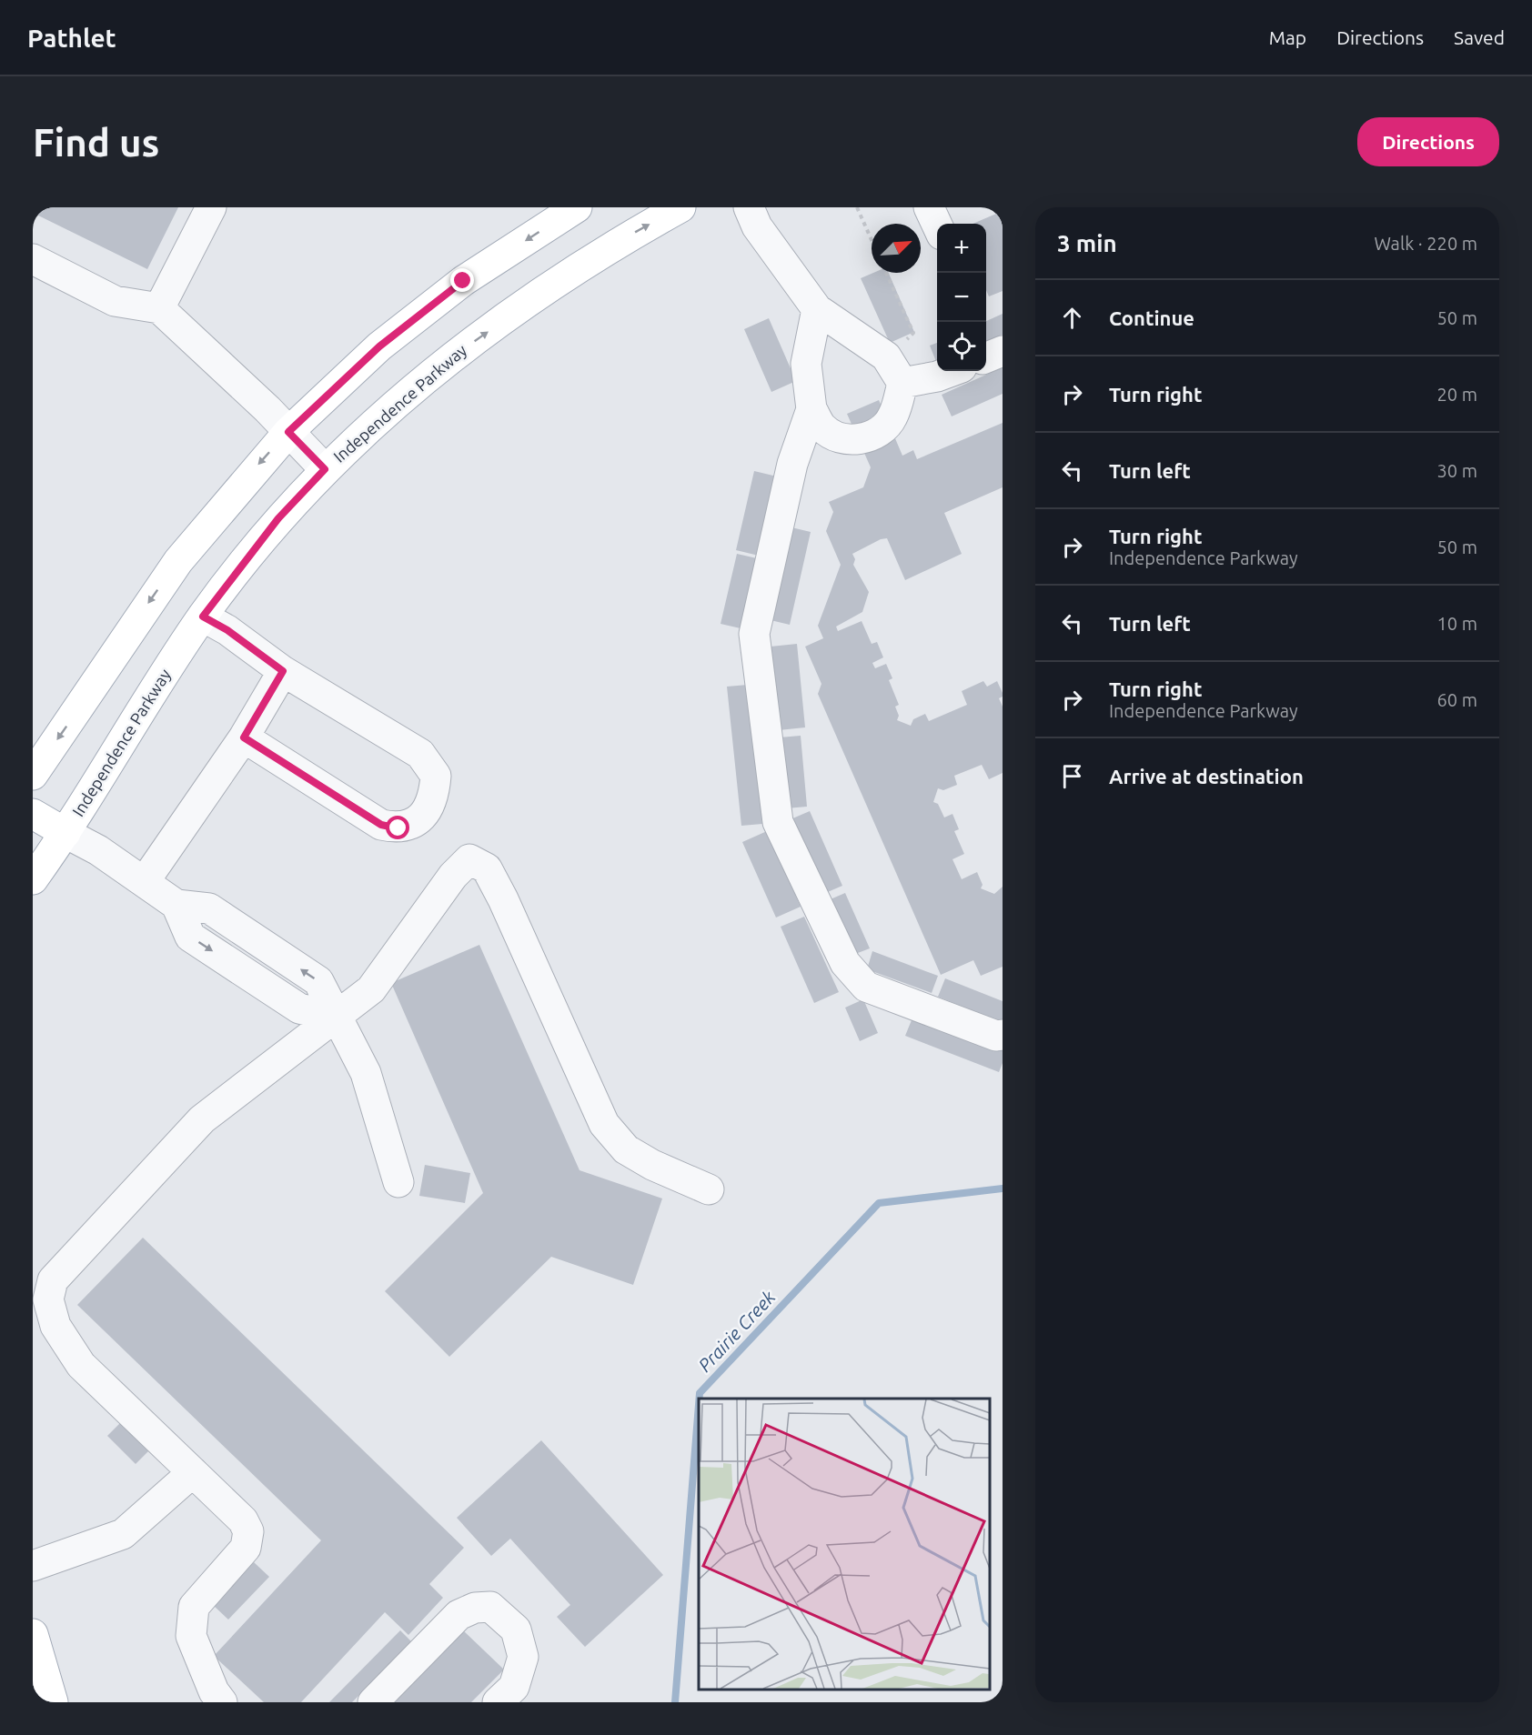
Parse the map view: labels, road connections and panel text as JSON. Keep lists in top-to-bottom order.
{
  "streets": {
    "main road": ["Independence Parkway"]
  },
  "water": ["Prairie Creek"],
  "north": "top right",
  "page": {
    "header": "Pathlet",
    "nav": ["Map", "Directions", "Saved"],
    "buttons": "Directions",
    "title": "Find us",
    "heading": ["3 min", "Walk · 220 m"],
    "map_buttons": ["+", "−"],
    "list": [
      ["Continue", "50 m"],
      ["Turn right", "20 m"],
      ["Turn left", "30 m"],
      ["Turn right", "Independence Parkway", "50 m"],
      ["Turn left", "10 m"],
      ["Turn right", "Independence Parkway", "60 m"],
      "Arrive at destination"
    ]
  }
}
